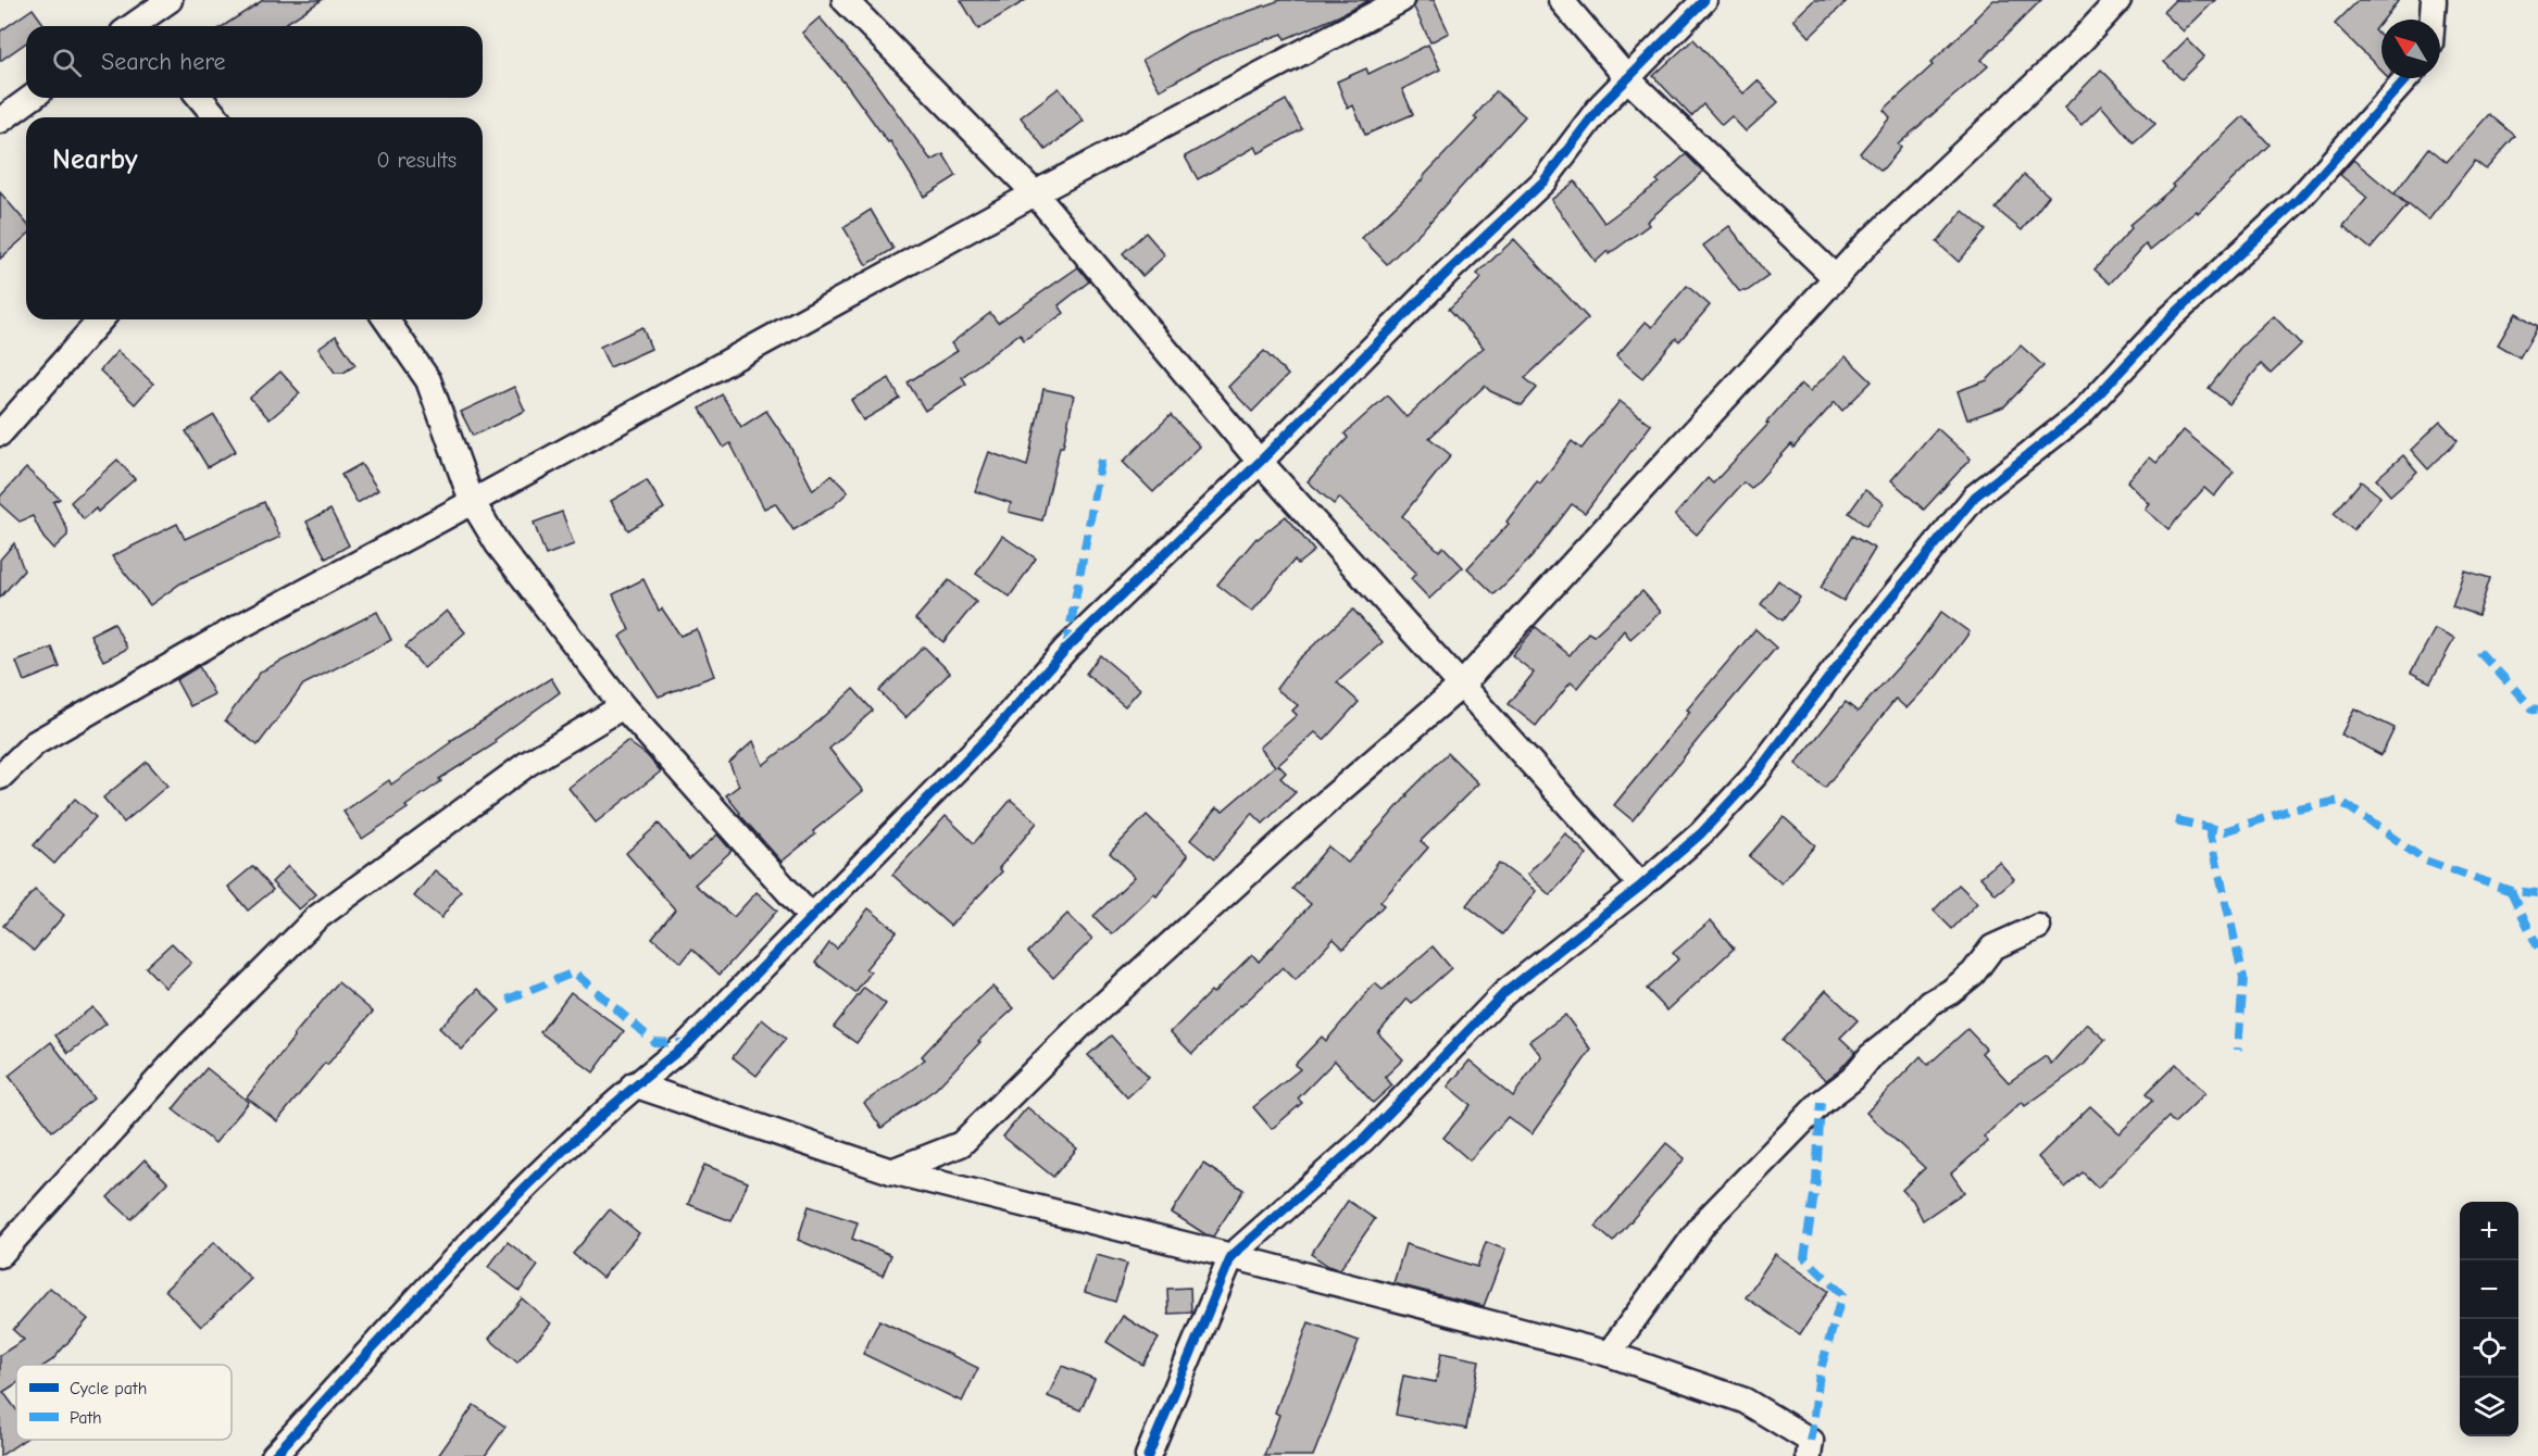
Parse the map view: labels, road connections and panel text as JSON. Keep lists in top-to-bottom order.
{
  "legend": ["Cycle path", "Path"],
  "north": "top left",
  "page": {
    "search": "Search here",
    "heading": ["Nearby", "0 results"],
    "map_buttons": ["+", "−"]
  }
}
